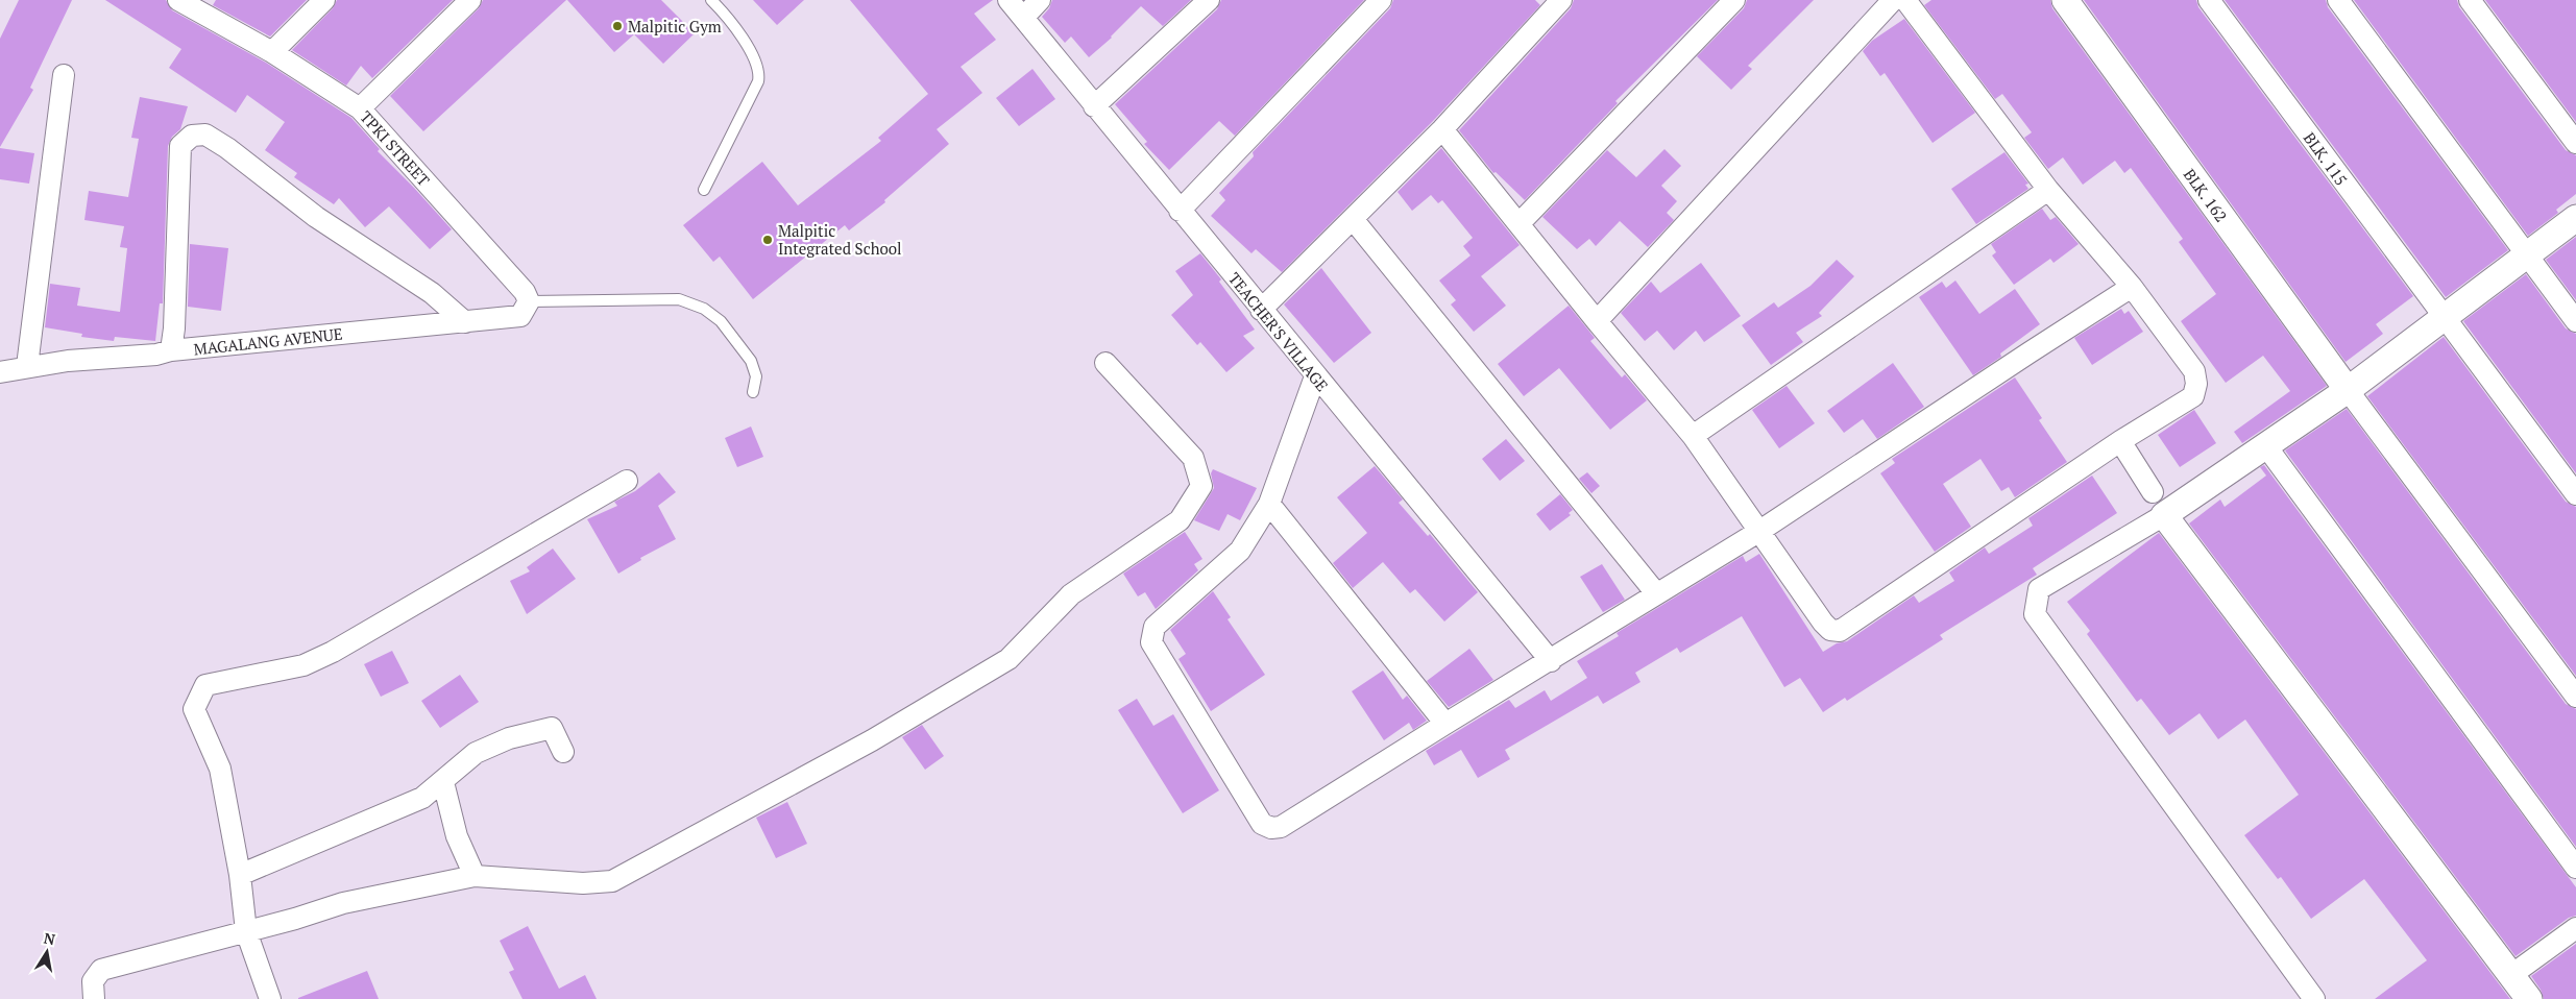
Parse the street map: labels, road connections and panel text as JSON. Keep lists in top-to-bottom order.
{
  "streets": {
    "street": [
      "TPKI STREET",
      "BLK. 115",
      "BLK. 162",
      "TEACHER'S VILLAGE",
      "MAGALANG AVENUE"
    ]
  },
  "crossings": [
    ["TPKI STREET", "MAGALANG AVENUE"]
  ],
  "places": ["Malpitic Gym", "Malpitic Integrated School"],
  "north": "top"
}
